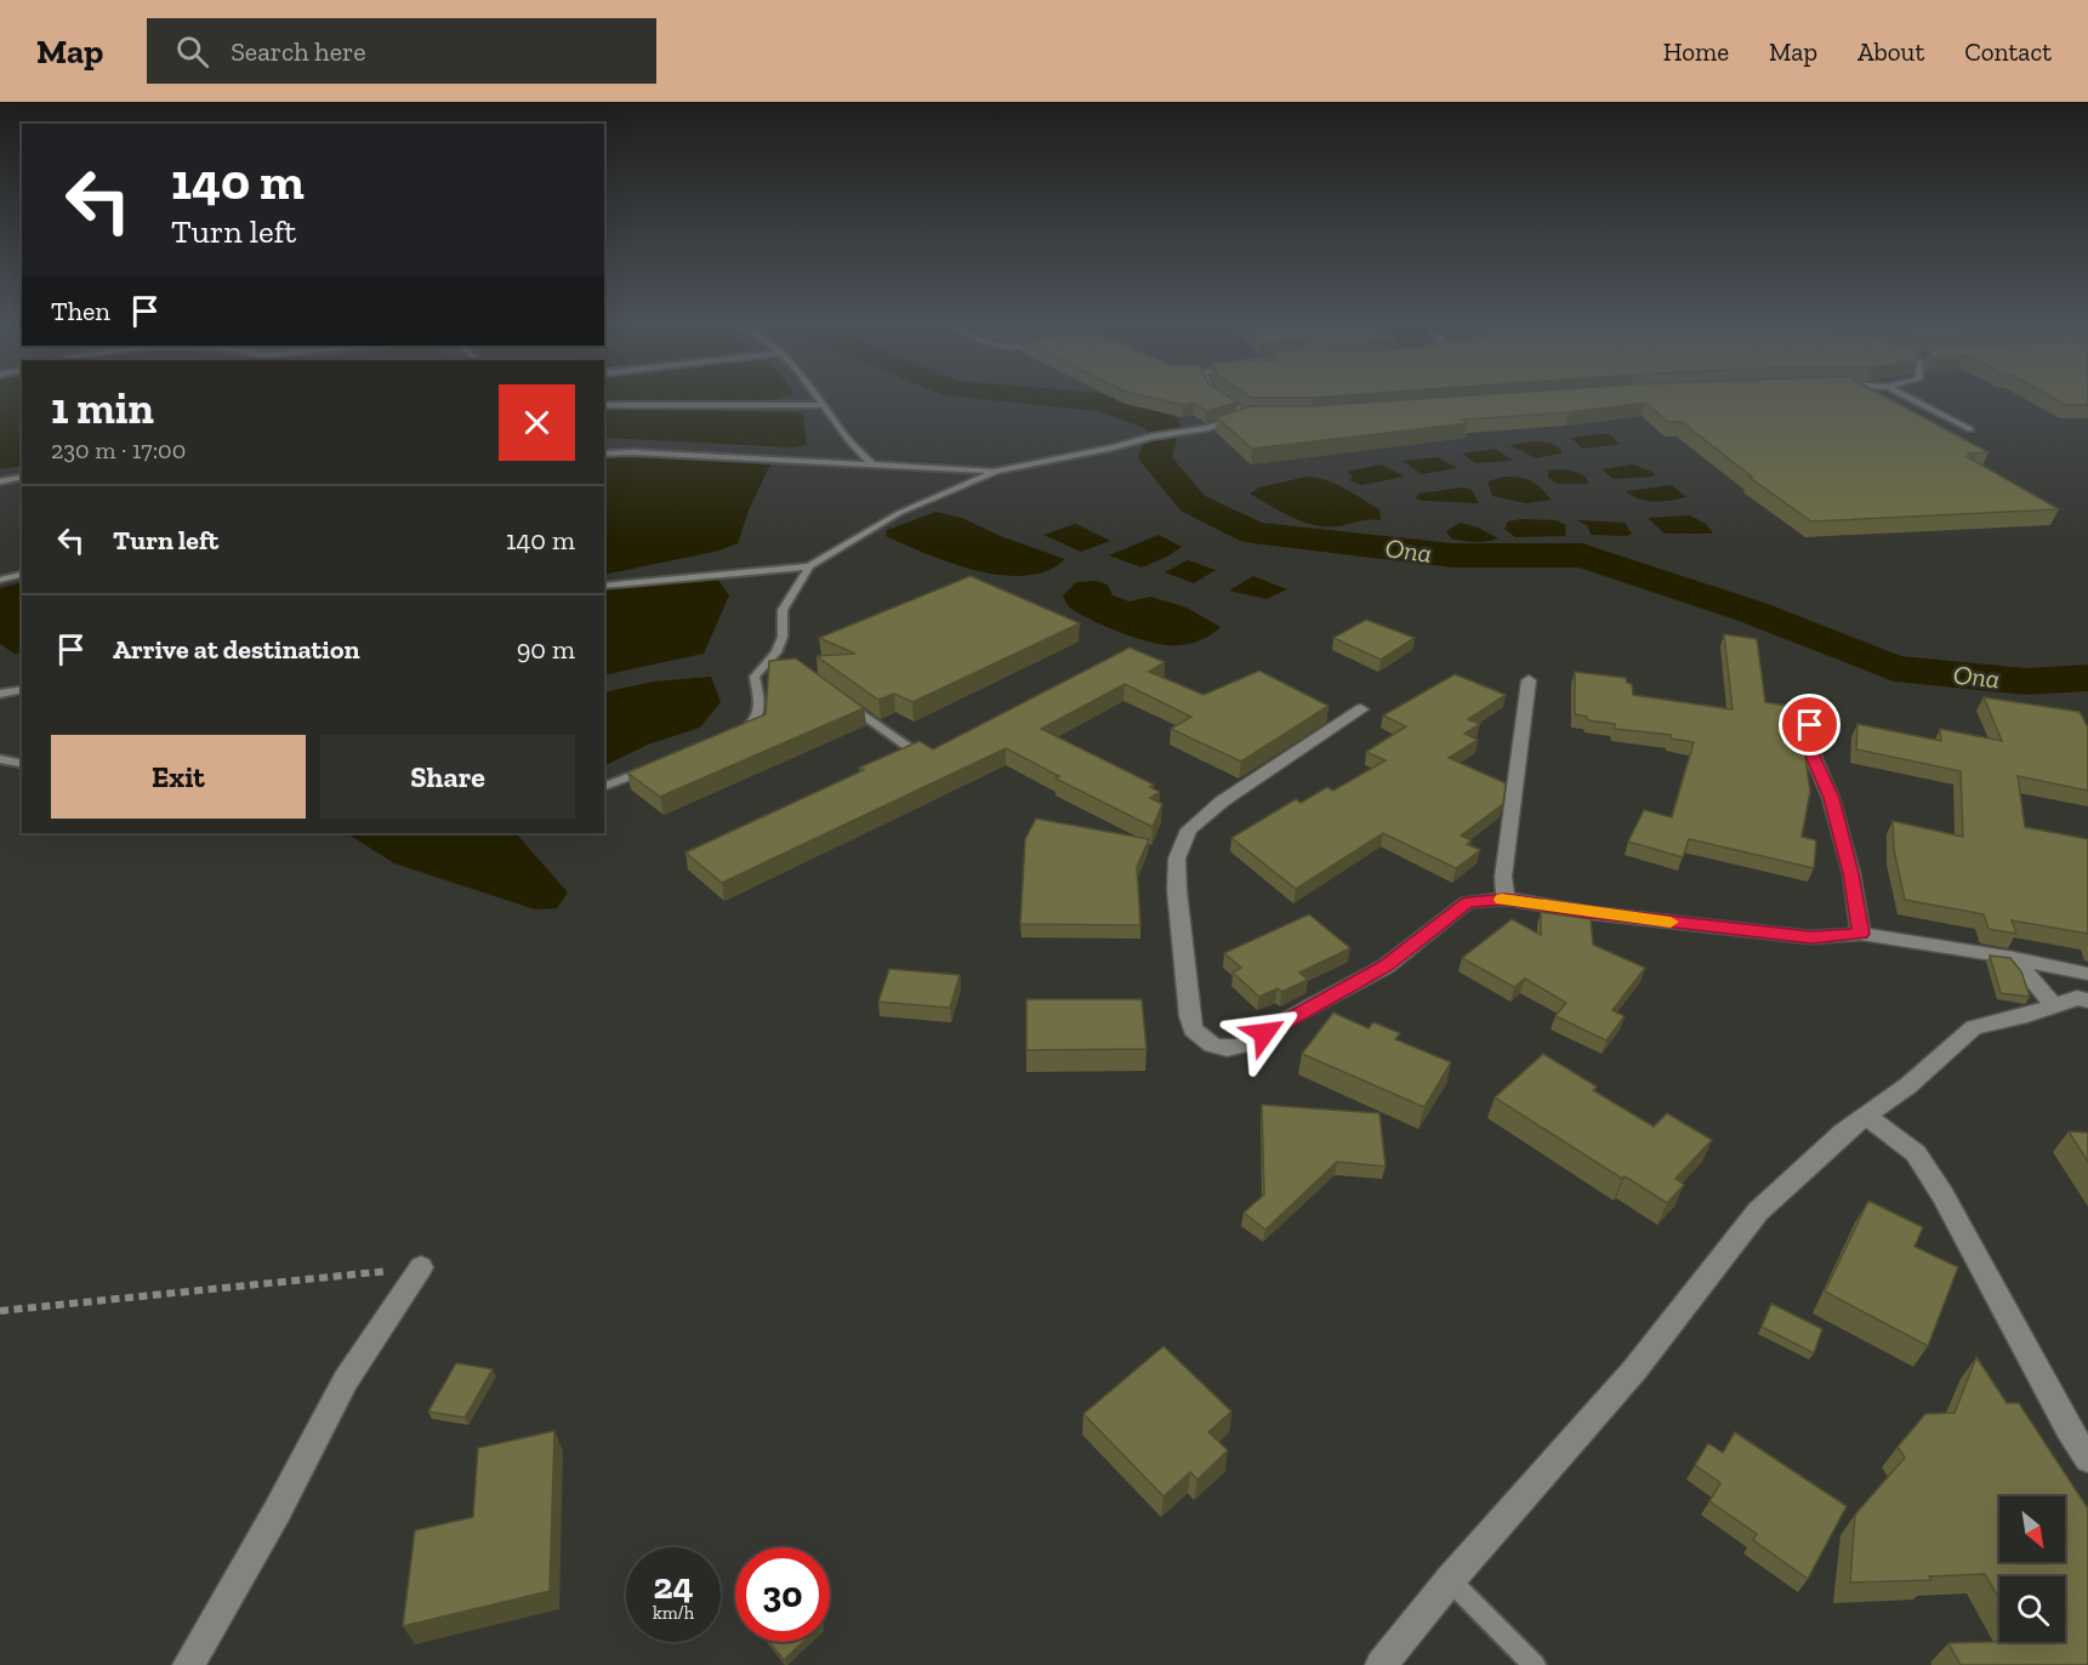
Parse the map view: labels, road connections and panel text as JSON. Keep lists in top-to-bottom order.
{
  "water": ["Ona"],
  "north": "bottom right",
  "page": {
    "header": "Map",
    "search": "Search here",
    "nav": [
      "Home",
      "Map",
      "About",
      "Contact"
    ],
    "turn": ["140 m", "Turn left"],
    "then": "Then",
    "heading": ["1 min", "230 m · 17:00"],
    "list": [
      {
        "name": "Turn left",
        "value": "140 m"
      },
      {
        "name": "Arrive at destination",
        "value": "90 m"
      }
    ],
    "buttons": ["Exit", "Share"],
    "speed": "24 km/h",
    "limit": "30"
  }
}
